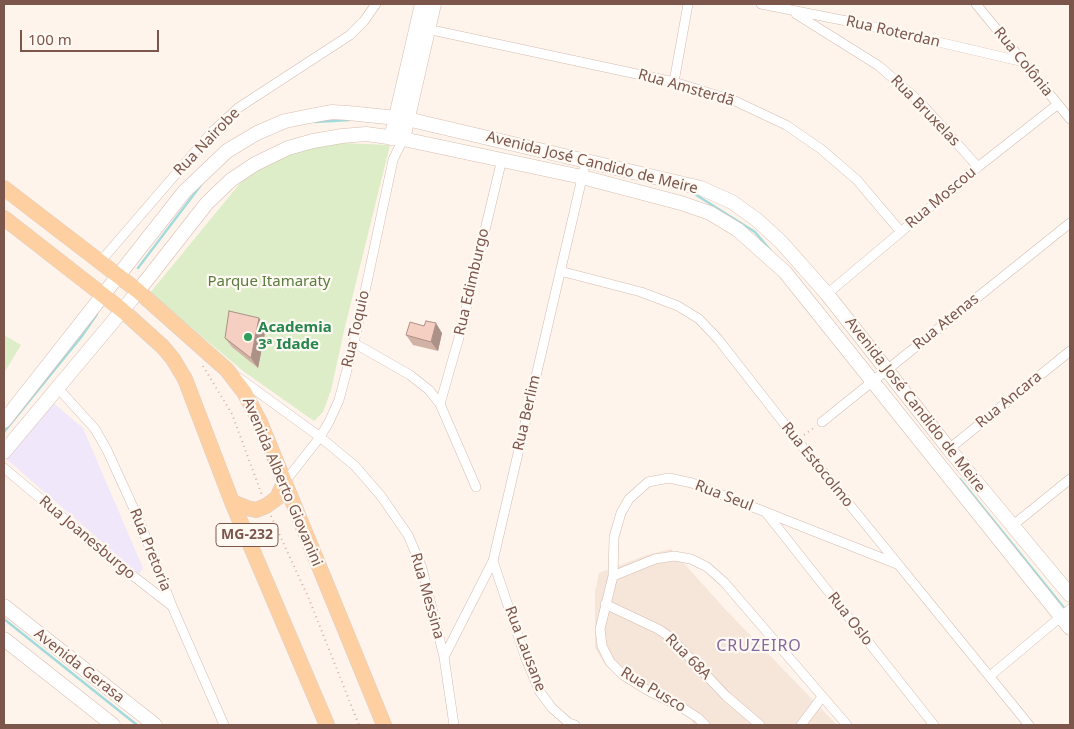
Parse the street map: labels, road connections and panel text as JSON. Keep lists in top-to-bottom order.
{
  "streets": {
    "main road": ["Avenida Alberto Giovanini", "MG-232"],
    "street": [
      "Rua Roterdan",
      "Rua Colônia",
      "Rua Amsterdã",
      "Rua Bruxelas",
      "Rua Nairobe",
      "Avenida José Candido de Meire",
      "Rua Moscou",
      "Rua Edimburgo",
      "Rua Atenas",
      "Rua Toquio",
      "Rua Ancara",
      "Rua Berlim",
      "Rua Estocolmo",
      "Rua Seul",
      "Rua Joanesburgo",
      "Rua Pretoria",
      "Rua Messina",
      "Rua Oslo",
      "Rua Lausane",
      "Rua 68A",
      "Avenida Gerasa",
      "Rua Pusco"
    ]
  },
  "crossings": [
    ["Rua Roterdan", "Rua Colônia"],
    ["Rua Roterdan", "Rua Bruxelas"],
    ["Rua Colônia", "Rua Moscou"],
    ["Rua Amsterdã", "Rua Moscou"],
    ["Rua Bruxelas", "Rua Moscou"],
    ["Rua Nairobe", "Avenida Alberto Giovanini"],
    ["Avenida José Candido de Meire", "Rua Moscou"],
    ["Avenida José Candido de Meire", "Rua Edimburgo"],
    ["Avenida José Candido de Meire", "Rua Atenas"],
    ["Avenida José Candido de Meire", "Rua Toquio"],
    ["Avenida José Candido de Meire", "Rua Ancara"],
    ["Avenida José Candido de Meire", "Rua Berlim"],
    ["Avenida José Candido de Meire", "Avenida Alberto Giovanini"],
    ["Avenida José Candido de Meire", "MG-232"],
    ["Avenida José Candido de Meire", "Rua Pretoria"],
    ["Rua Toquio", "Avenida Alberto Giovanini"],
    ["Rua Toquio", "Rua Messina"],
    ["Rua Berlim", "Rua Estocolmo"],
    ["Rua Berlim", "Rua Messina"],
    ["Rua Berlim", "Rua Lausane"],
    ["Rua Estocolmo", "Rua Seul"],
    ["Avenida Alberto Giovanini", "Rua Messina"],
    ["Rua Seul", "Rua Oslo"],
    ["Rua Seul", "Rua Pusco"],
    ["Rua Joanesburgo", "Rua Pretoria"],
    ["Rua 68A", "Rua Pusco"]
  ],
  "districts": ["CRUZEIRO"],
  "parks": ["Parque Itamaraty"],
  "places": ["Academia 3ª Idade"],
  "scale_bar": "100 m"
}
